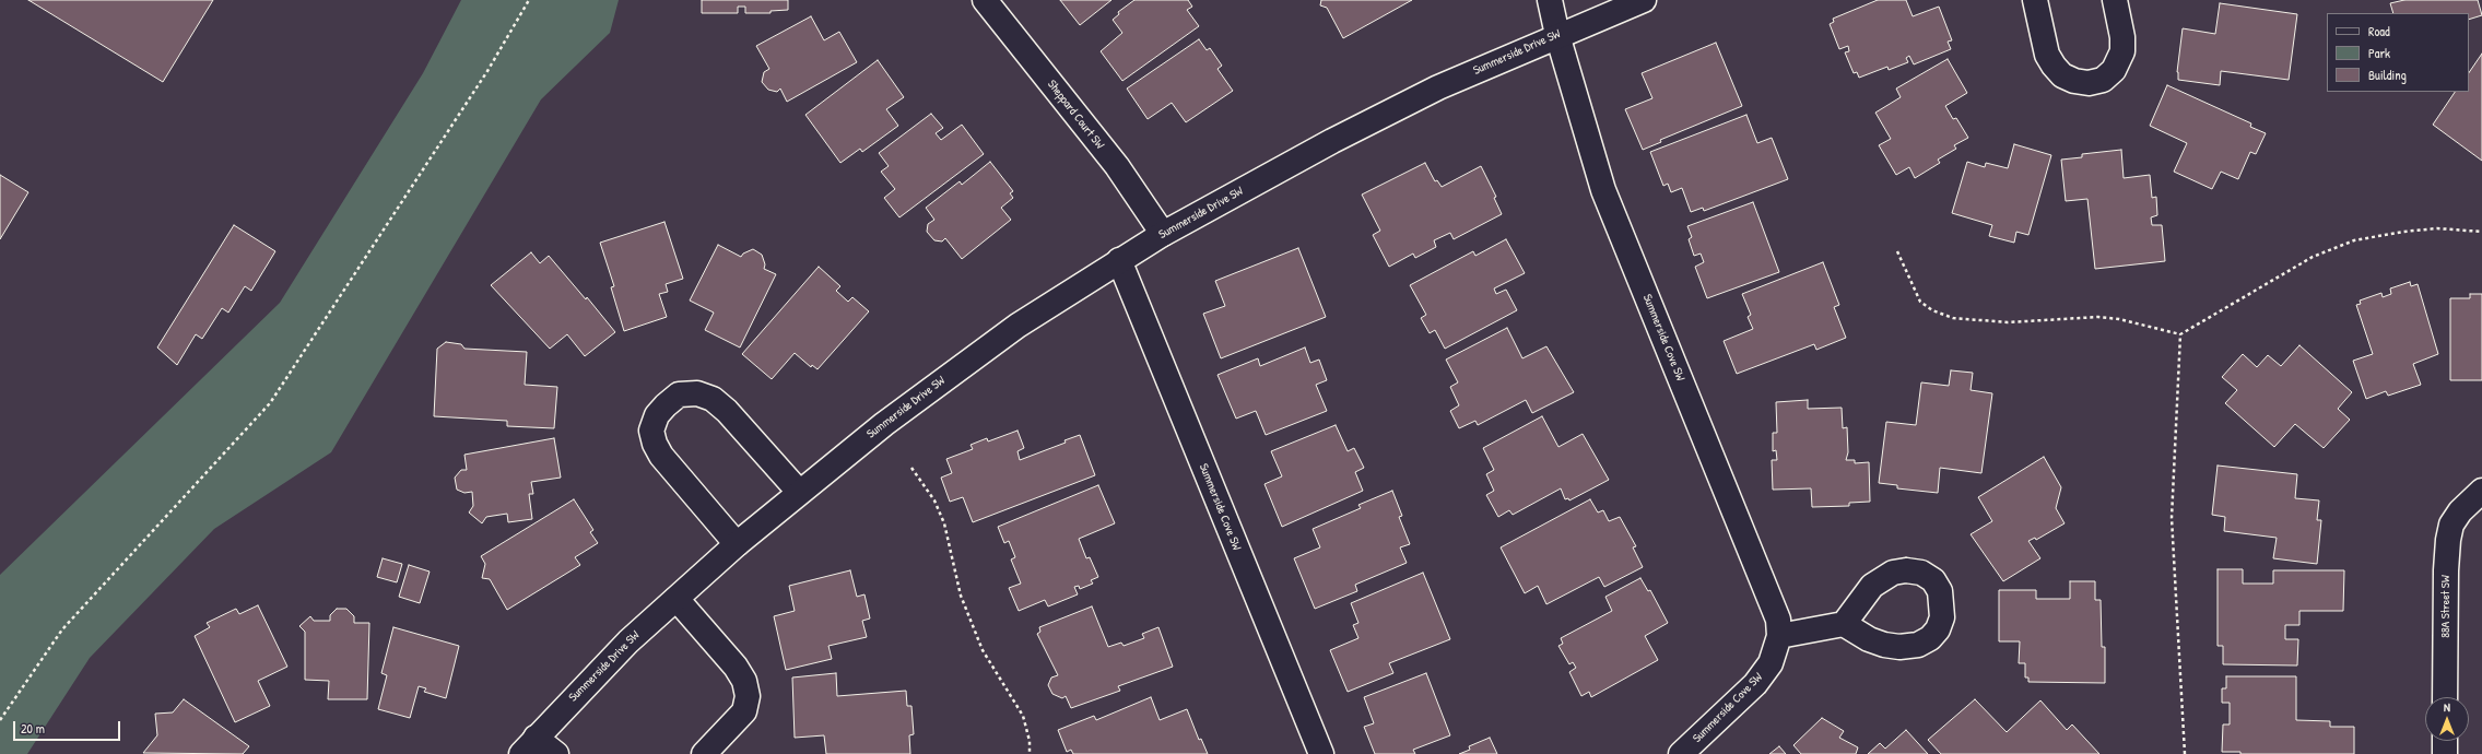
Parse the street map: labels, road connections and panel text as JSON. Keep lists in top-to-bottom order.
{
  "streets": {
    "street": [
      "Summerside Drive SW",
      "Sheppard Court SW",
      "Summerside Cove SW",
      "88A Street SW"
    ]
  },
  "crossings": [
    ["Summerside Drive SW", "Sheppard Court SW"],
    ["Summerside Drive SW", "Summerside Cove SW"]
  ],
  "legend": ["Road", "Park", "Building"],
  "scale_bar": "20 m",
  "north": "top"
}
